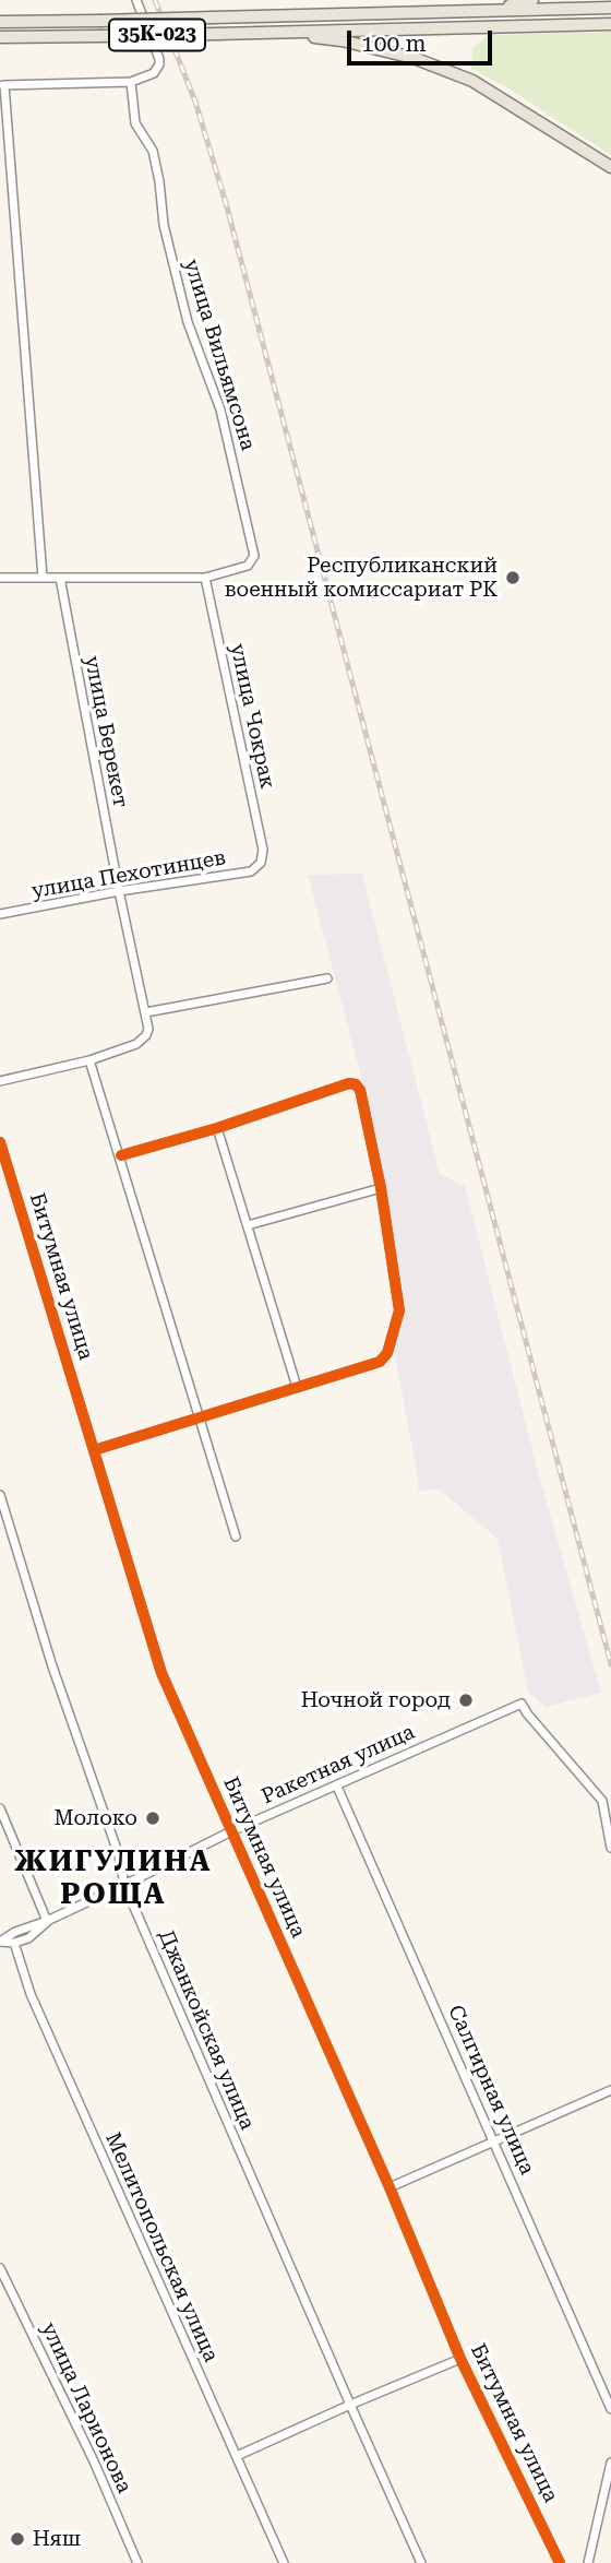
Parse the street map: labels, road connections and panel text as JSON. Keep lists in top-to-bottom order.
{
  "streets": {
    "main road": ["35К-023"],
    "street": [
      "улица Вильямсона",
      "улица Чокрак",
      "улица Берекет",
      "улица Пехотинцев",
      "Битумная улица",
      "Ракетная улица",
      "Джанкойская улица",
      "Салгирная улица",
      "Мелитопольская улица",
      "улица Ларионова"
    ]
  },
  "crossings": [
    ["улица Вильямсона", "улица Чокрак"],
    ["улица Чокрак", "улица Пехотинцев"],
    ["улица Берекет", "улица Пехотинцев"],
    ["Битумная улица", "Ракетная улица"],
    ["Ракетная улица", "Джанкойская улица"],
    ["Ракетная улица", "Салгирная улица"],
    ["Ракетная улица", "Мелитопольская улица"]
  ],
  "districts": ["ЖИГУЛИНА РОЩА"],
  "places": [
    "Республиканский военный комиссариат РК",
    "Ночной город",
    "Молоко",
    "Няш"
  ],
  "scale_bar": "100 m"
}
